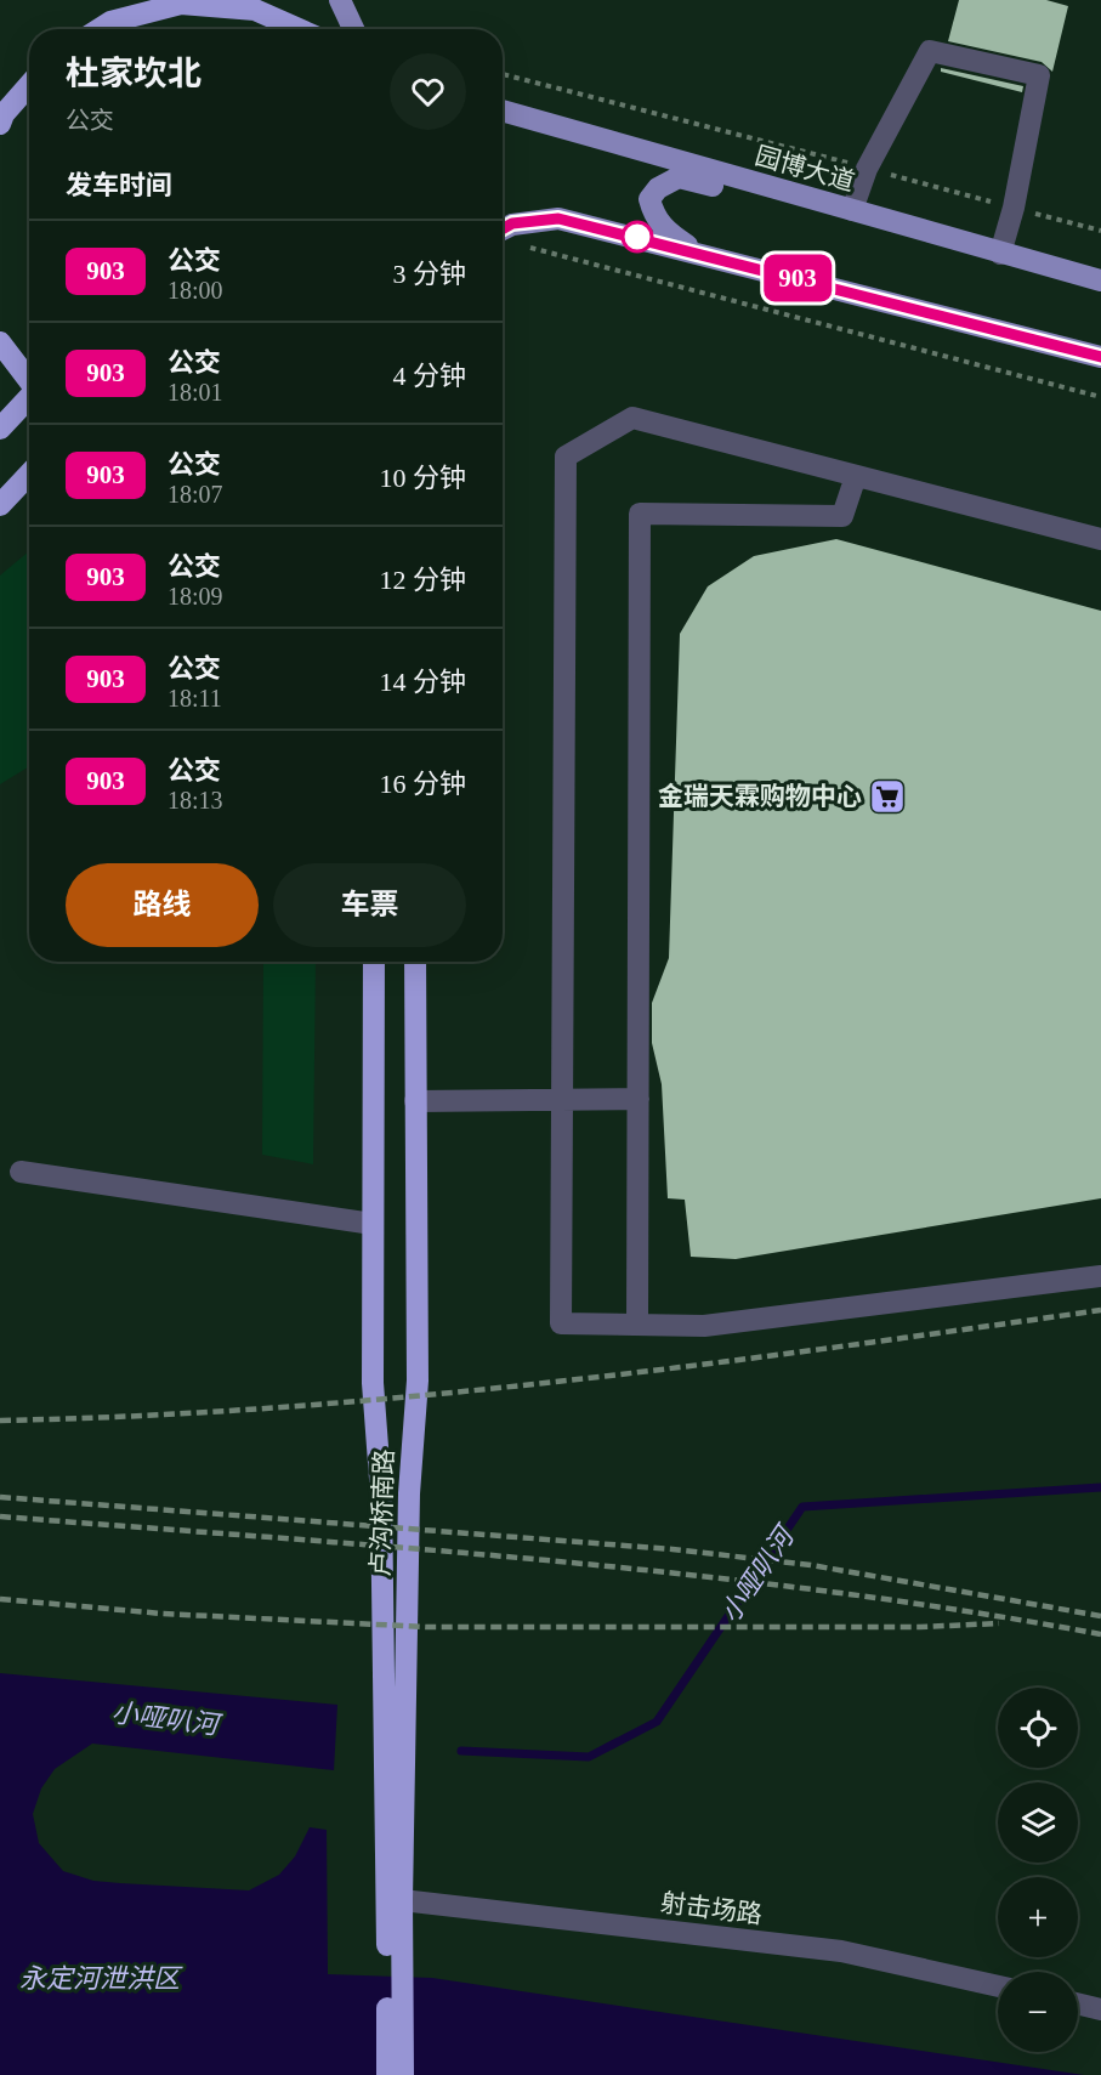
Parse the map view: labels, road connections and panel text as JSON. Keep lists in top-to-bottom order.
{
  "streets": {
    "highway": ["卢沟桥南路"],
    "main road": ["园博大道"],
    "street": ["射击场路"]
  },
  "crossings": [
    ["卢沟桥南路", "射击场路"]
  ],
  "water": ["小哑叭河", "永定河泄洪区"],
  "places": {
    "supermarket": ["金瑞天霖购物中心"]
  },
  "lines": ["bus line 903"],
  "page": {
    "on_map": "903",
    "heading": [
      ["杜家坎北", "公交"],
      "发车时间"
    ],
    "list": [
      {
        "mark": "903",
        "name": "公交",
        "note": "18:00",
        "value": "3 分钟"
      },
      {
        "mark": "903",
        "name": "公交",
        "note": "18:01",
        "value": "4 分钟"
      },
      {
        "mark": "903",
        "name": "公交",
        "note": "18:07",
        "value": "10 分钟"
      },
      {
        "mark": "903",
        "name": "公交",
        "note": "18:09",
        "value": "12 分钟"
      },
      {
        "mark": "903",
        "name": "公交",
        "note": "18:11",
        "value": "14 分钟"
      },
      {
        "mark": "903",
        "name": "公交",
        "note": "18:13",
        "value": "16 分钟"
      }
    ],
    "buttons": ["路线", "车票"],
    "map_buttons": ["+", "−"]
  }
}
